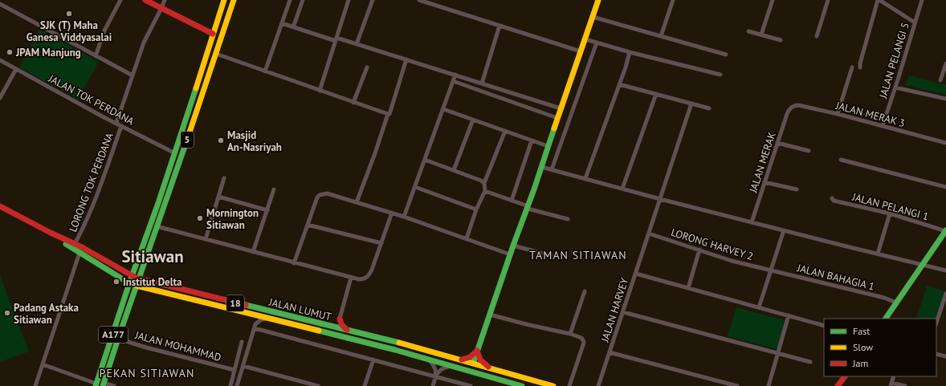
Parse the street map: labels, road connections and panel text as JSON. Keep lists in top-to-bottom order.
{
  "streets": {
    "main road": [
      "5",
      "18",
      "JALAN LUMUT",
      "A177"
    ],
    "street": [
      "JALAN PELANGI 5",
      "JALAN TOK PERDANA",
      "JALAN MERAK 3",
      "JALAN MERAK",
      "LORONG TOK PERDANA",
      "JALAN PELANGI 1",
      "LORONG HARVEY 2",
      "JALAN BAHAGIA 1",
      "JALAN HARVEY",
      "JALAN MOHAMMAD"
    ]
  },
  "crossings": [
    ["JALAN PELANGI 5", "JALAN MERAK 3"],
    ["JALAN TOK PERDANA", "5"],
    ["JALAN TOK PERDANA", "LORONG TOK PERDANA"],
    ["JALAN MERAK 3", "JALAN MERAK"],
    ["5", "JALAN LUMUT"],
    ["5", "A177"],
    ["LORONG TOK PERDANA", "JALAN LUMUT"],
    ["LORONG HARVEY 2", "JALAN BAHAGIA 1"],
    ["LORONG HARVEY 2", "JALAN HARVEY"],
    ["JALAN LUMUT", "A177"],
    ["A177", "JALAN MOHAMMAD"]
  ],
  "districts": ["TAMAN SITIAWAN", "Sitiawan", "PEKAN SITIAWAN"],
  "places": [
    "SJK (T) Maha Ganesa Viddyasalai",
    "JPAM Manjung",
    "Masjid An-Nasriyah",
    "Mornington Sitiawan",
    "Institut Delta",
    "Padang Astaka Sitiawan"
  ],
  "legend": ["Fast", "Slow", "Jam"]
}
